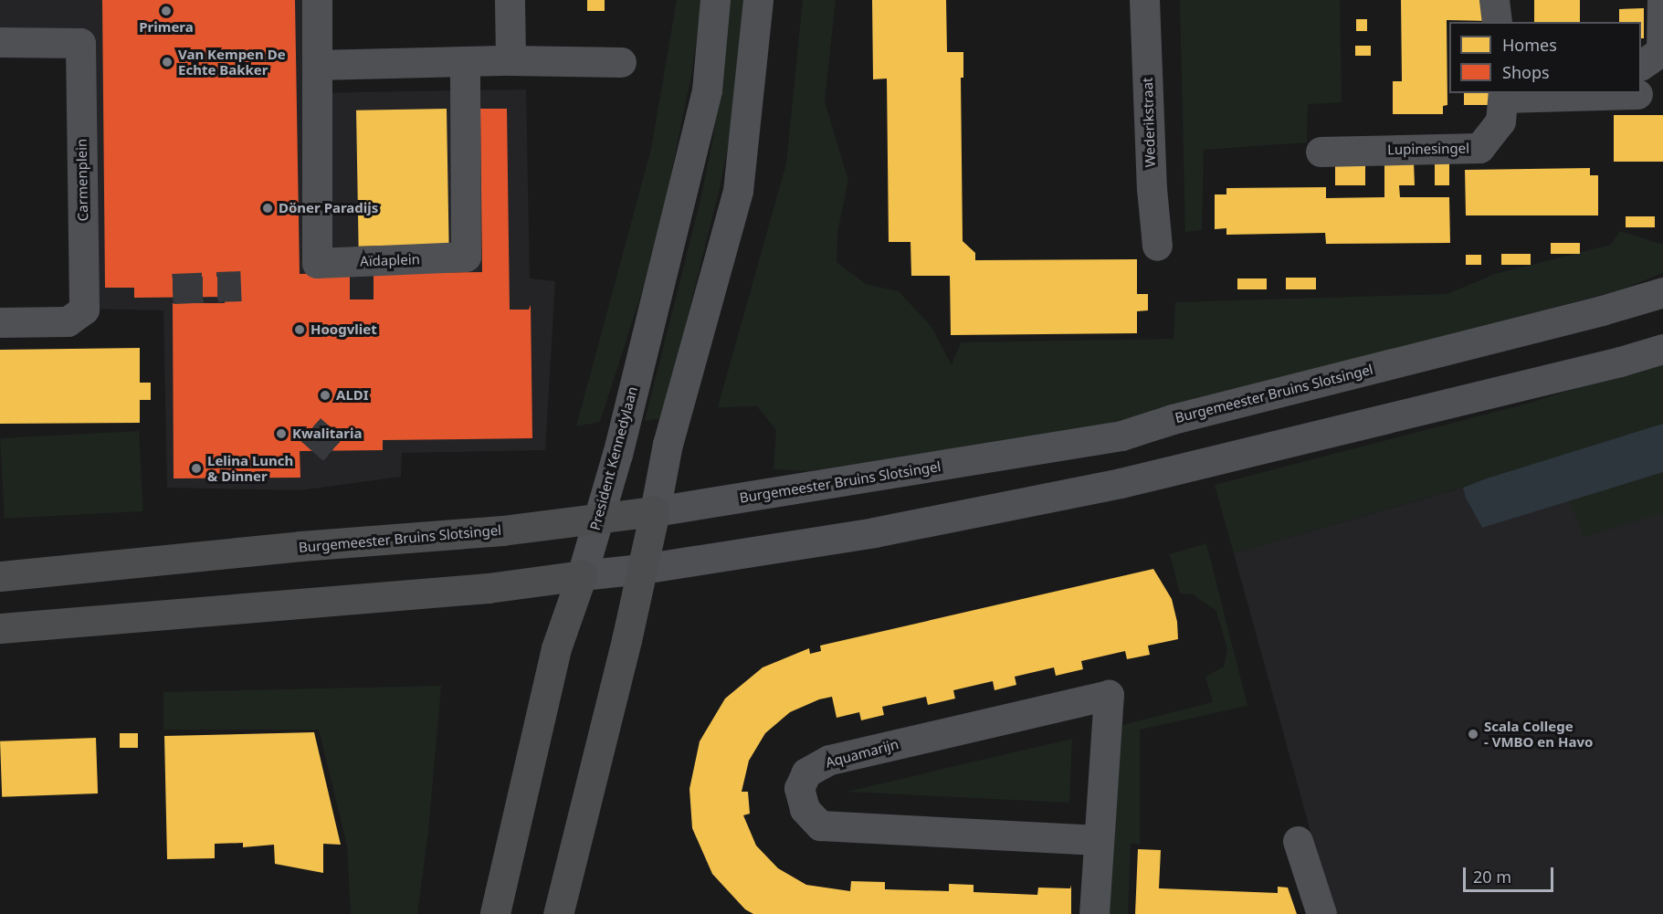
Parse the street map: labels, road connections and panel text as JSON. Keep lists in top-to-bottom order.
{
  "streets": {
    "main road": ["Burgemeester Bruins Slotsingel", "President Kennedylaan"],
    "street": [
      "Wederikstraat",
      "Lupinesingel",
      "Carmenplein",
      "Aïdaplein",
      "Aquamarijn"
    ]
  },
  "crossings": [
    ["Burgemeester Bruins Slotsingel", "President Kennedylaan"]
  ],
  "places": [
    "Primera",
    "Van Kempen De Echte Bakker",
    "Döner Paradijs",
    "Hoogvliet",
    "ALDI",
    "Kwalitaria",
    "Lelina Lunch & Dinner",
    "Scala College - VMBO en Havo"
  ],
  "legend": ["Homes", "Shops"],
  "scale_bar": "20 m"
}
